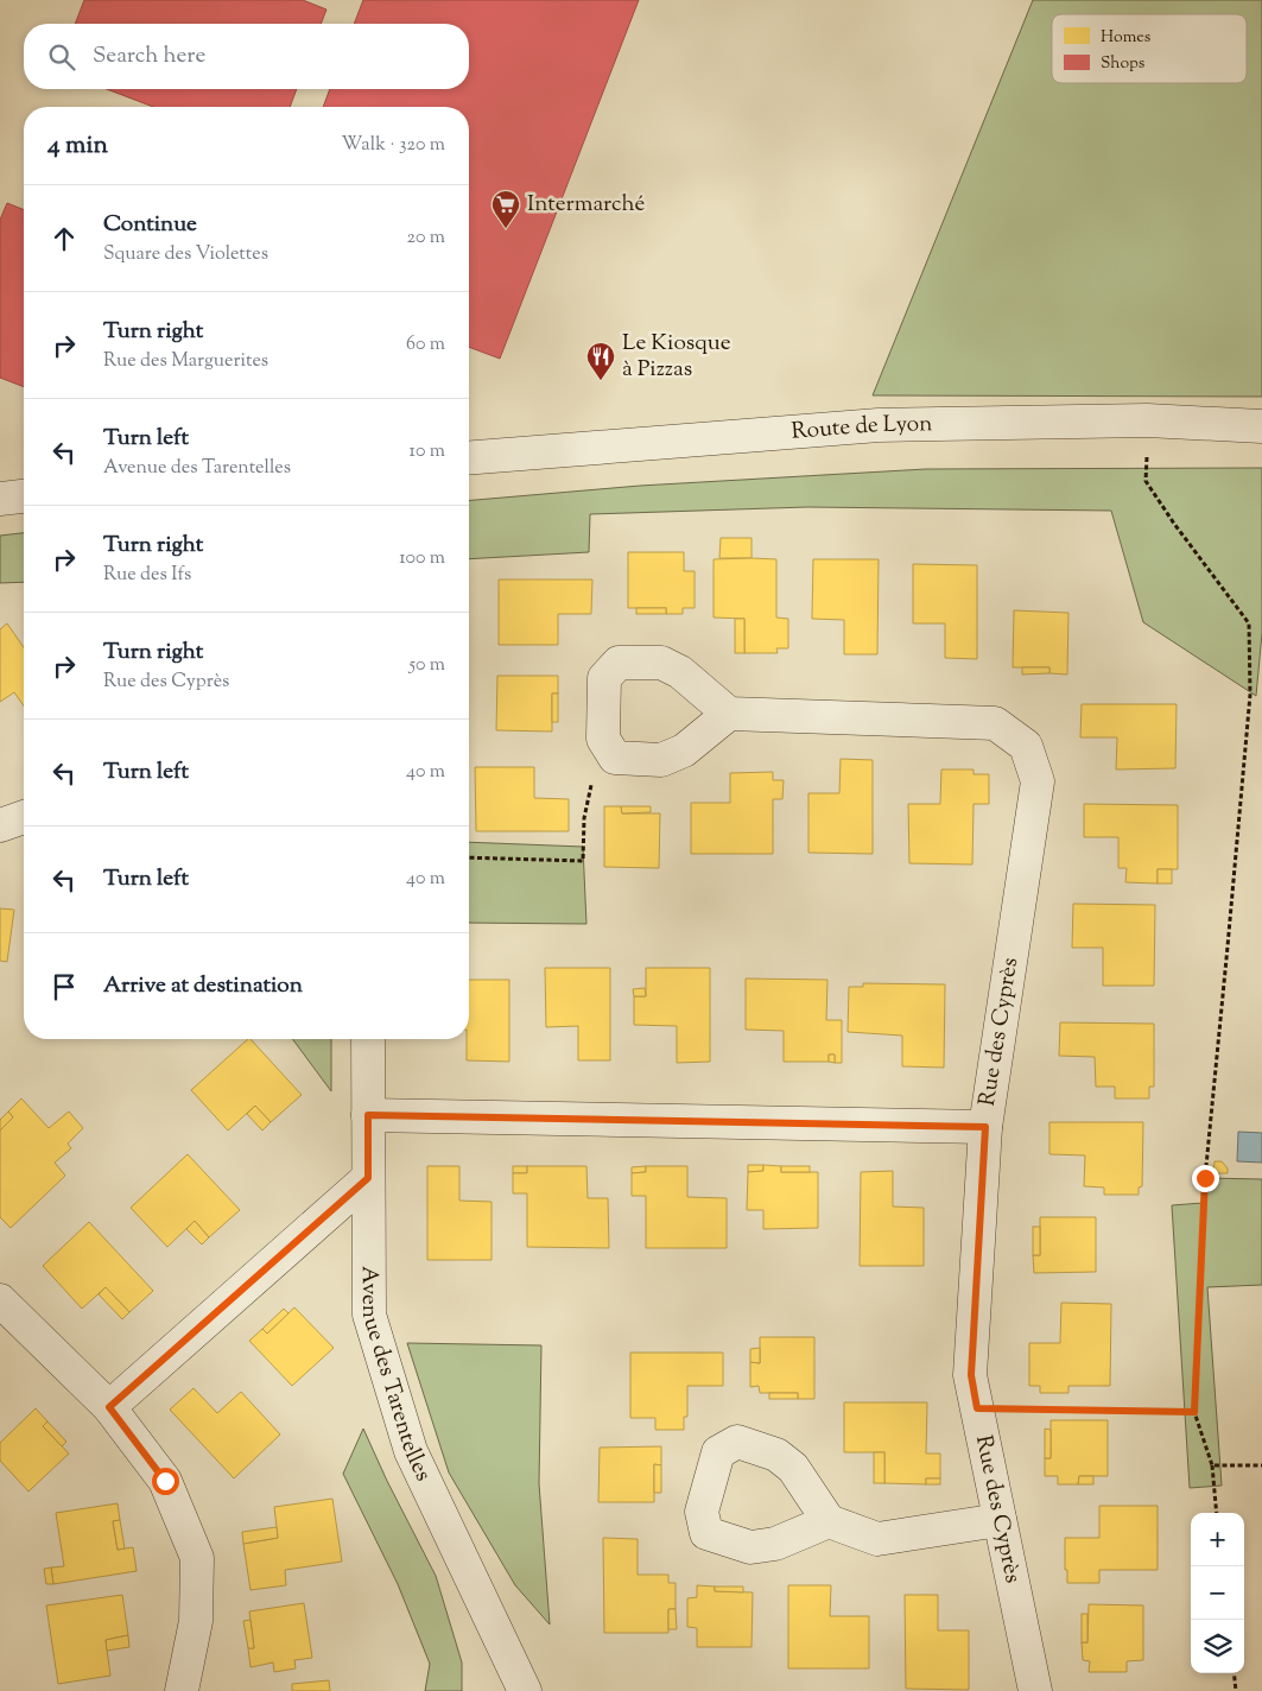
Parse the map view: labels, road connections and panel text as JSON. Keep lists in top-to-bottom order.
{
  "streets": {
    "street": ["Route de Lyon", "Rue des Cyprès", "Avenue des Tarentelles"]
  },
  "places": {
    "supermarket": ["Intermarché"],
    "restaurant": ["Le Kiosque à Pizzas"]
  },
  "legend": ["Homes", "Shops"],
  "page": {
    "search": "Search here",
    "heading": ["4 min", "Walk · 320 m"],
    "list": [
      ["Continue", "Square des Violettes", "20 m"],
      ["Turn right", "Rue des Marguerites", "60 m"],
      ["Turn left", "Avenue des Tarentelles", "10 m"],
      ["Turn right", "Rue des Ifs", "100 m"],
      ["Turn right", "Rue des Cyprès", "50 m"],
      ["Turn left", "40 m"],
      ["Turn left", "40 m"],
      "Arrive at destination"
    ],
    "map_buttons": ["+", "−"]
  }
}
